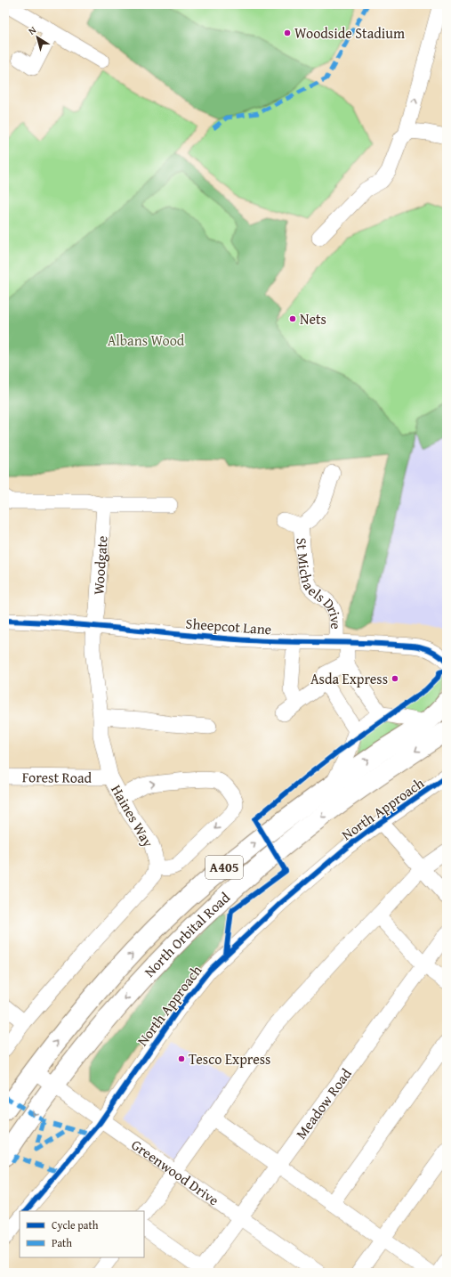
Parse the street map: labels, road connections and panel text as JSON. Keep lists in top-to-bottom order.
{
  "streets": {
    "highway": ["A405", "North Orbital Road"],
    "street": [
      "Woodgate",
      "St Michaels Drive",
      "Sheepcot Lane",
      "Forest Road",
      "North Approach",
      "Haines Way",
      "Meadow Road",
      "Greenwood Drive"
    ]
  },
  "crossings": [
    ["Woodgate", "Sheepcot Lane"],
    ["Woodgate", "Haines Way"],
    ["St Michaels Drive", "Sheepcot Lane"],
    ["Sheepcot Lane", "Haines Way"],
    ["Forest Road", "Haines Way"],
    ["North Approach", "Greenwood Drive"],
    ["North Orbital Road", "Greenwood Drive"],
    ["Meadow Road", "Greenwood Drive"]
  ],
  "parks": ["Albans Wood"],
  "places": [
    "Woodside Stadium",
    "Nets",
    "Asda Express",
    "Tesco Express"
  ],
  "legend": ["Cycle path", "Path"],
  "north": "top left"
}
